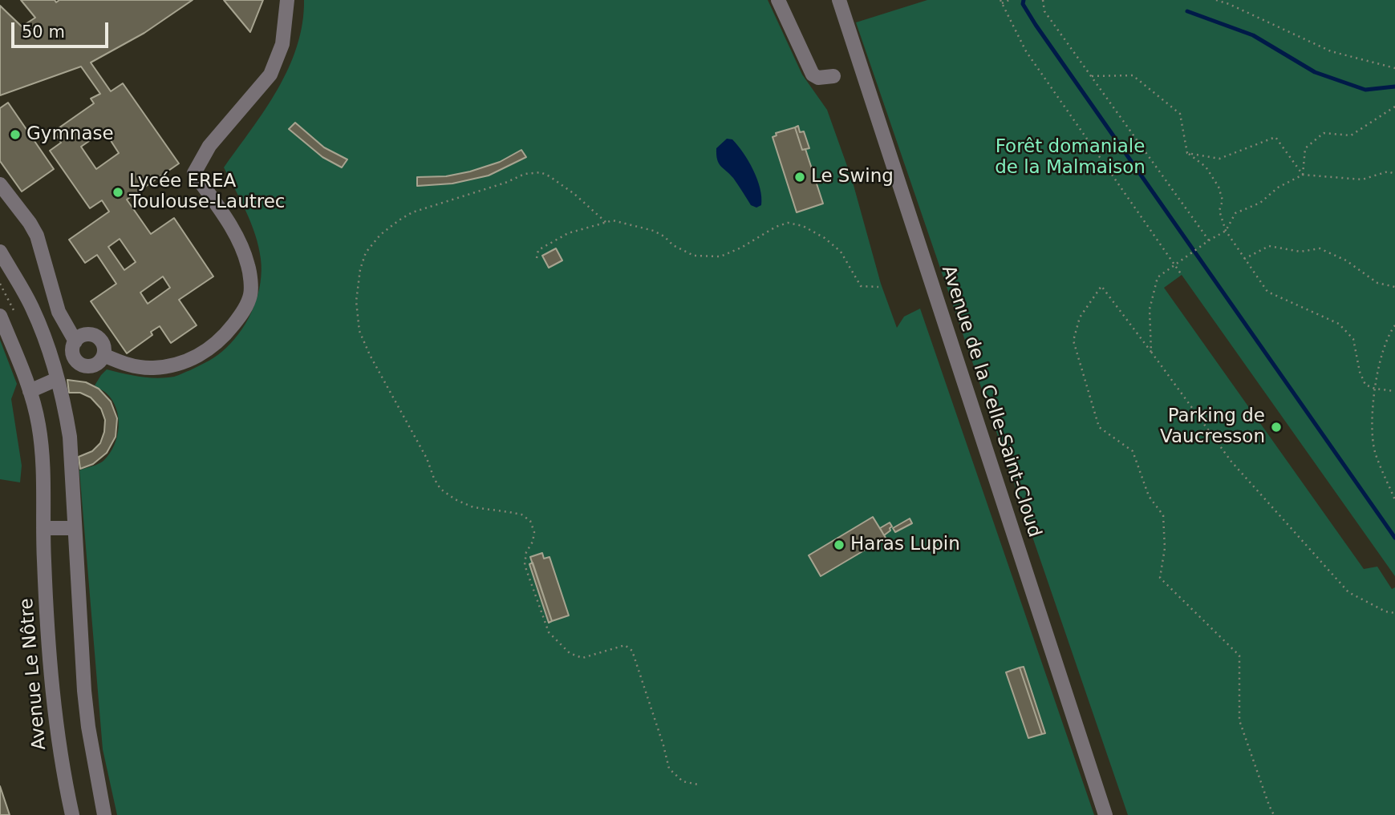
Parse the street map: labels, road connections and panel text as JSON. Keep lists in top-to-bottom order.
{
  "streets": {
    "street": ["Avenue de la Celle-Saint-Cloud", "Avenue Le Nôtre"]
  },
  "parks": ["Forêt domaniale de la Malmaison"],
  "places": [
    "Gymnase",
    "Le Swing",
    "Lycée EREA Toulouse-Lautrec",
    "Parking de Vaucresson",
    "Haras Lupin"
  ],
  "scale_bar": "50 m"
}
